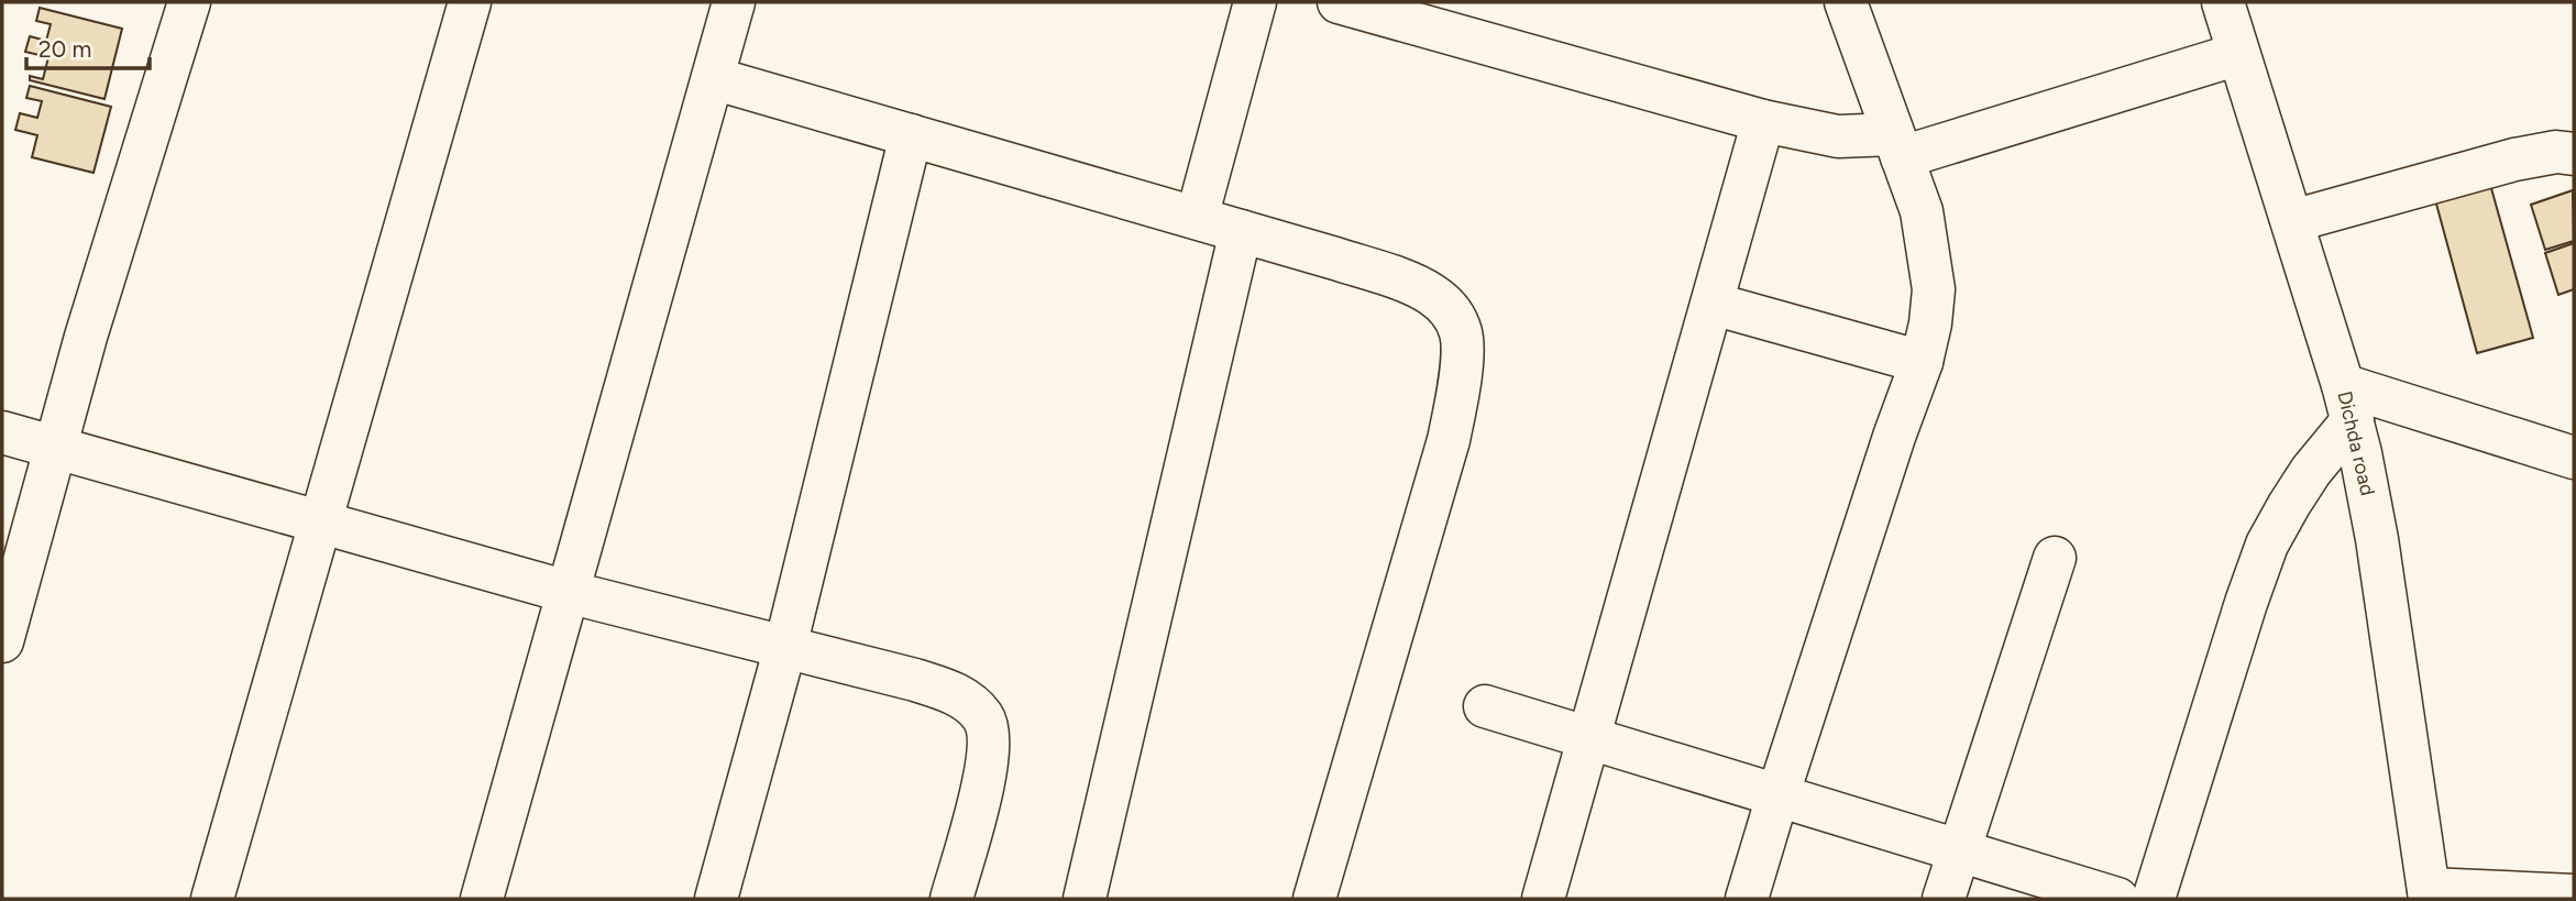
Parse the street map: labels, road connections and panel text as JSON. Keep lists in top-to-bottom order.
{
  "streets": {
    "street": ["Dichda road"]
  },
  "scale_bar": "20 m"
}
